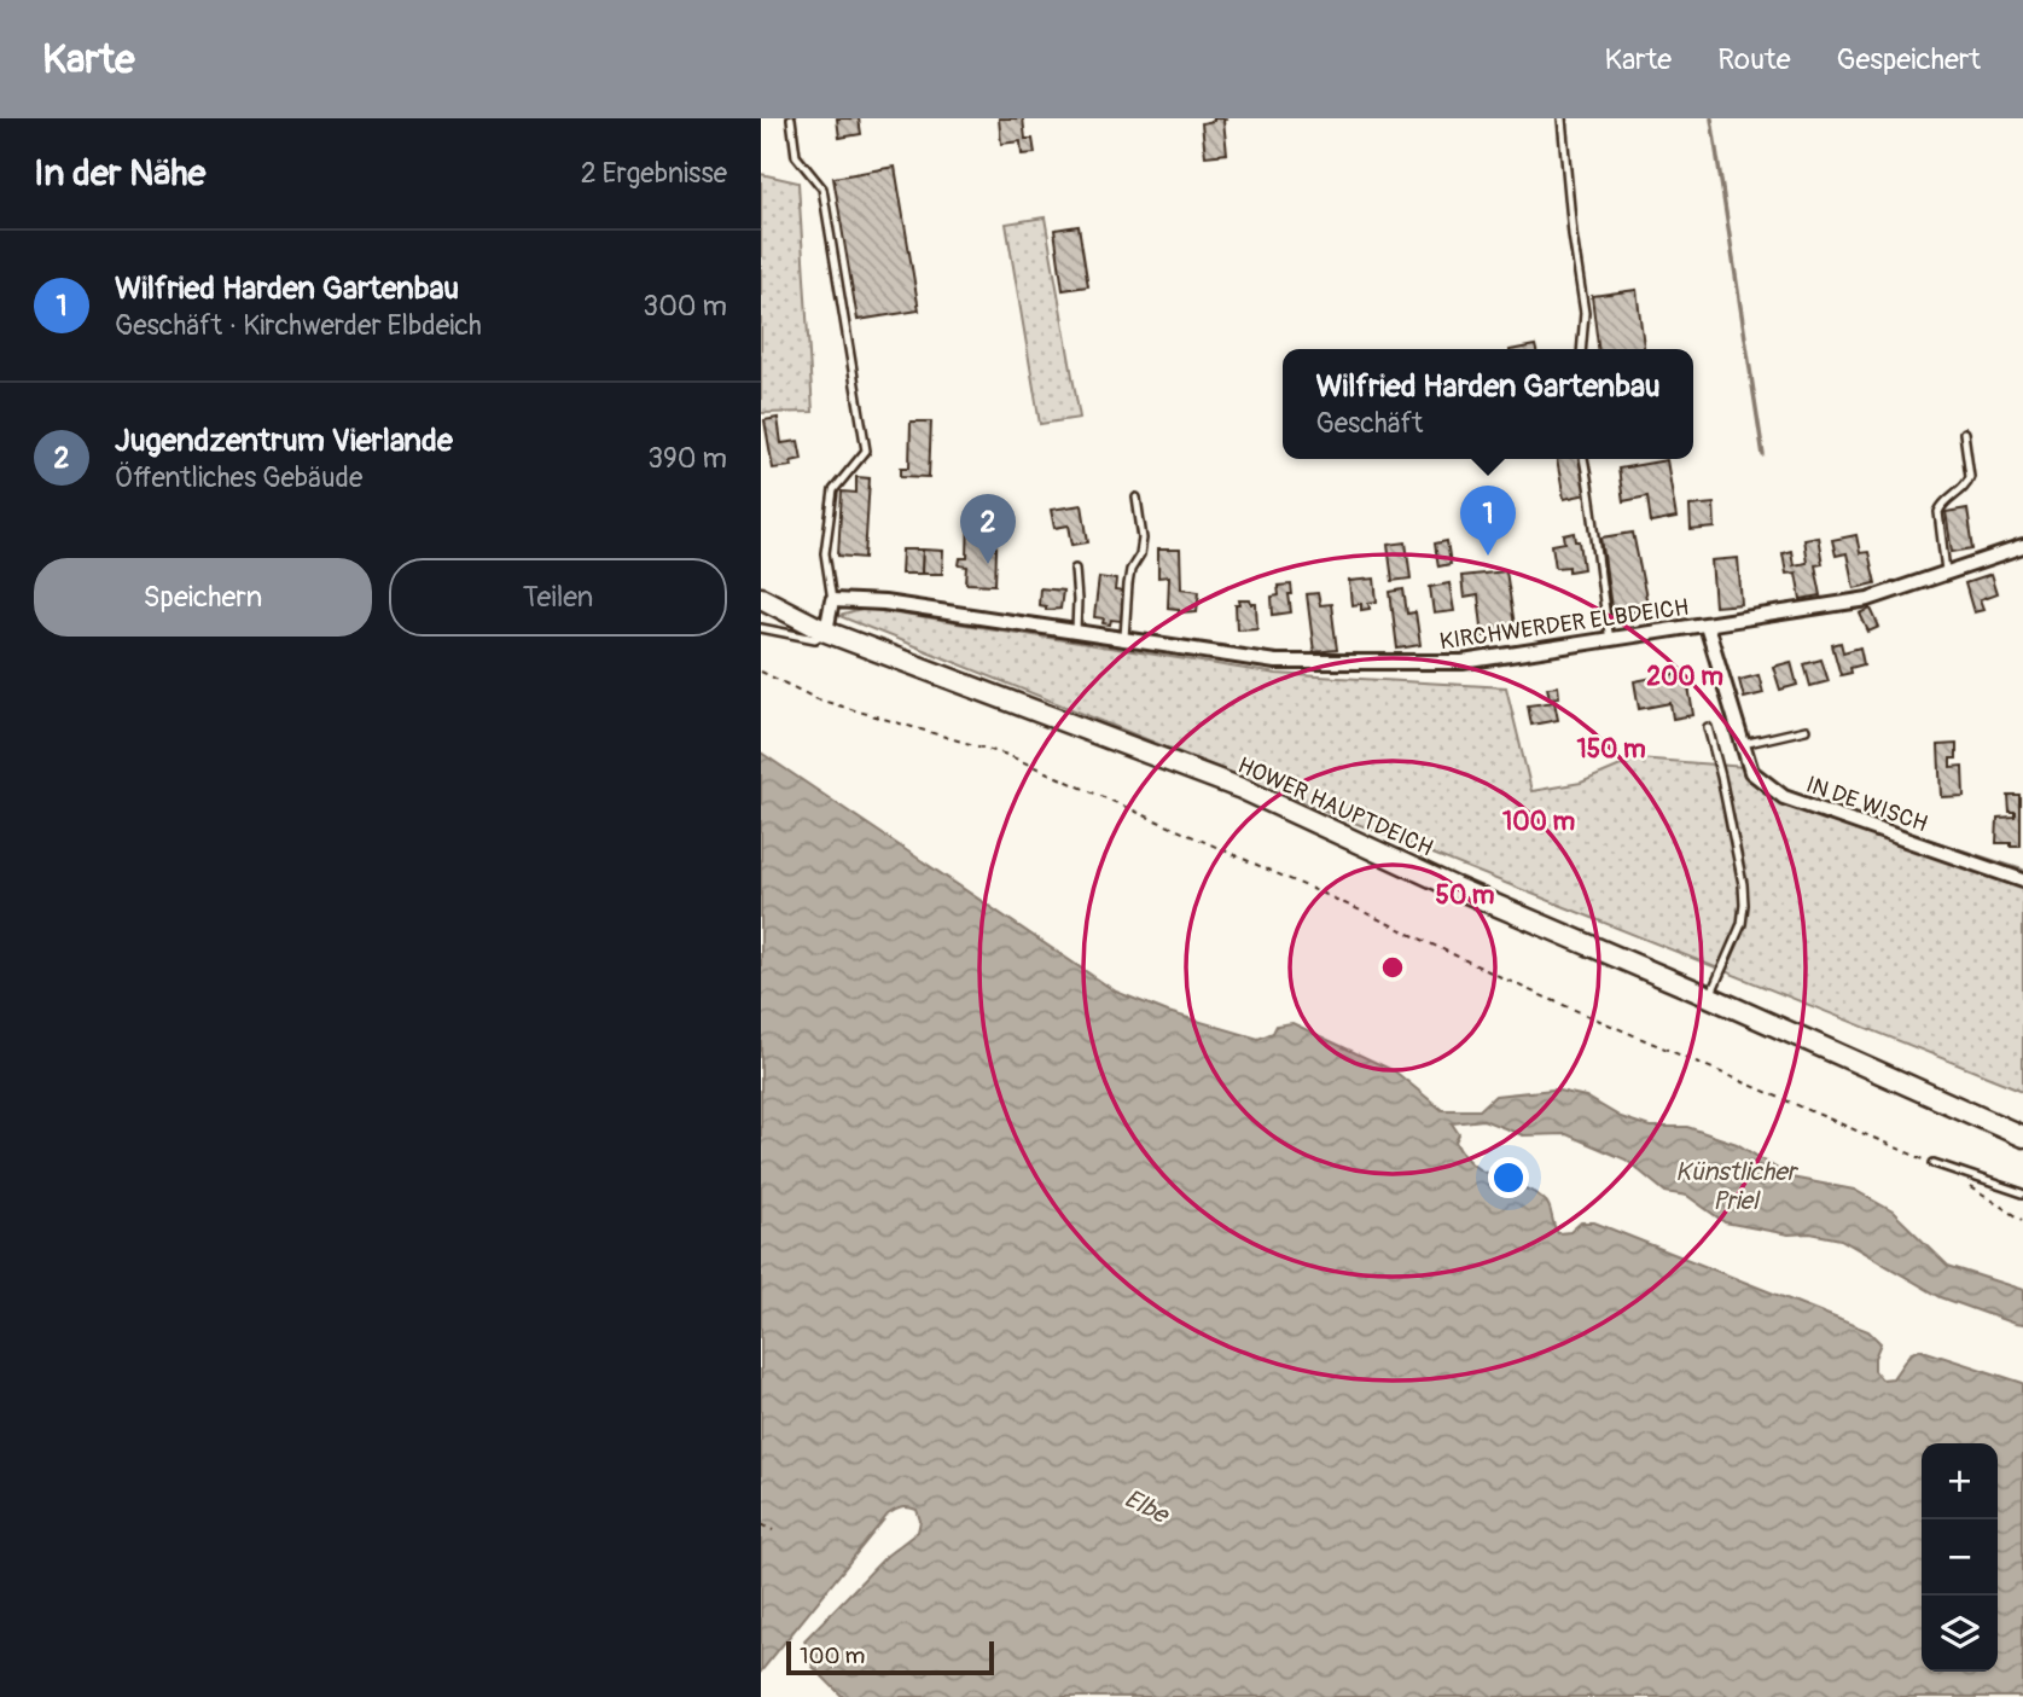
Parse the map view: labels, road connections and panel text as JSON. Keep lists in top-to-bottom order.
{
  "streets": {
    "street": ["KIRCHWERDER ELBDEICH", "IN DE WISCH", "HOWER HAUPTDEICH"]
  },
  "crossings": [
    ["KIRCHWERDER ELBDEICH", "IN DE WISCH"]
  ],
  "water": ["Künstlicher Priel", "Elbe"],
  "scale_bar": "100 m",
  "page": {
    "header": "Karte",
    "nav": ["Karte", "Route", "Gespeichert"],
    "heading": ["In der Nähe", "2 Ergebnisse"],
    "list": [
      {
        "mark": "1",
        "name": "Wilfried Harden Gartenbau",
        "note": "Geschäft · Kirchwerder Elbdeich",
        "value": "300 m"
      },
      {
        "mark": "2",
        "name": "Jugendzentrum Vierlande",
        "note": "Öffentliches Gebäude",
        "value": "390 m"
      }
    ],
    "popup": ["Wilfried Harden Gartenbau", "Geschäft"],
    "pins": ["1", "2"],
    "buttons": ["Speichern", "Teilen"],
    "map_buttons": ["+", "−"],
    "scale": "100 m"
  },
  "rings": [
    "200 m",
    "150 m",
    "100 m",
    "50 m"
  ]
}
